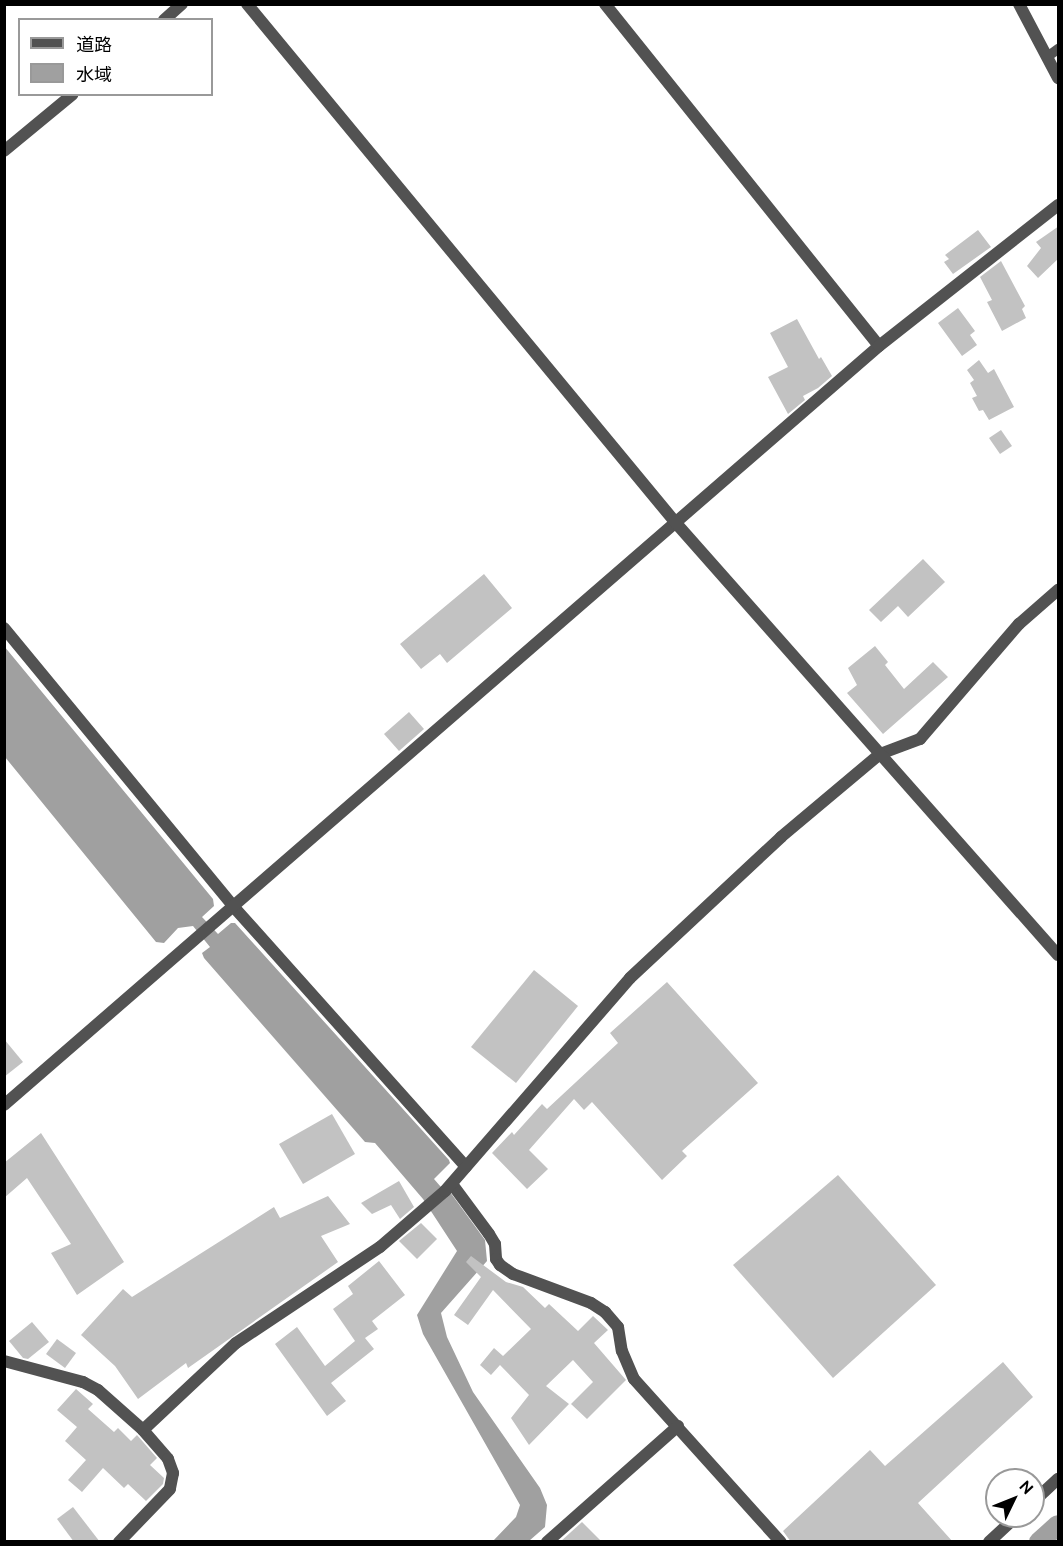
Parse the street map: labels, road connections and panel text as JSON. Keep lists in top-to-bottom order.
{
  "legend": ["道路", "水域"],
  "north": "top right"
}
